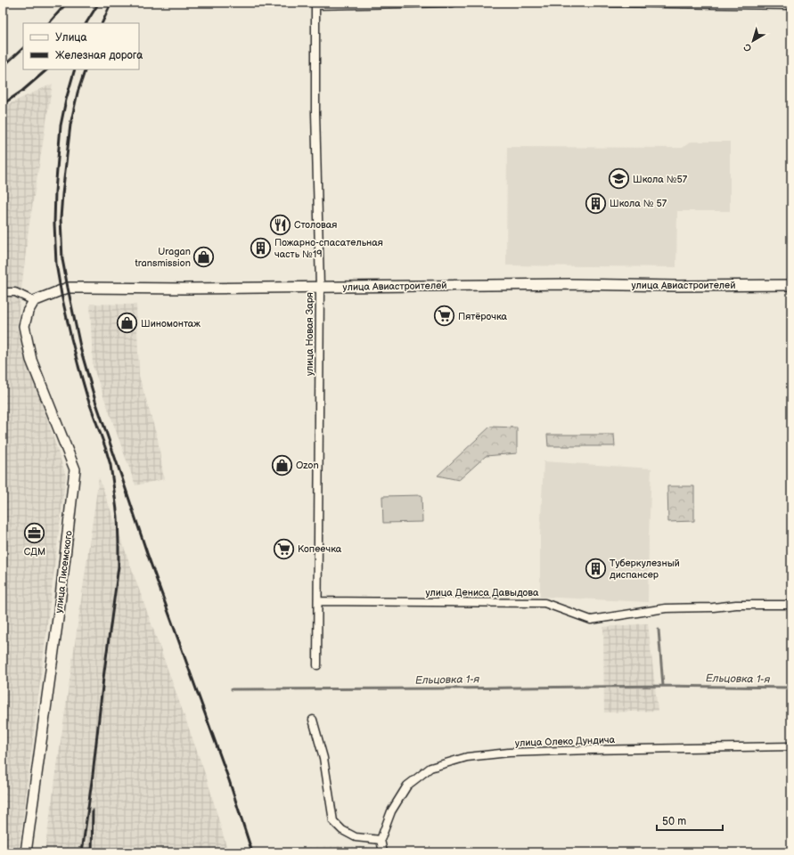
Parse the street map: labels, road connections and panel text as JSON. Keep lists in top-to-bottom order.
{
  "streets": {
    "street": [
      "улица Авиастроителей",
      "улица Новая Заря",
      "улица Писемского",
      "улица Дениса Давыдова",
      "улица Олеко Дундича"
    ]
  },
  "crossings": [
    ["улица Авиастроителей", "улица Новая Заря"],
    ["улица Авиастроителей", "улица Писемского"],
    ["улица Новая Заря", "улица Дениса Давыдова"]
  ],
  "water": ["Ельцовка 1-я"],
  "places": {
    "school or university": ["Школа №57"],
    "building": ["Школа № 57", "Пожарно-спасательная часть №19", "Туберкулезный диспансер"],
    "restaurant": ["Столовая"],
    "shop": ["Uragan transmission", "Шиномонтаж", "Ozon"],
    "supermarket": ["Пятёрочка", "Копеечка"],
    "office": ["СДМ"]
  },
  "legend": ["Улица", "Железная дорога"],
  "scale_bar": "50 m",
  "north": "bottom left"
}
